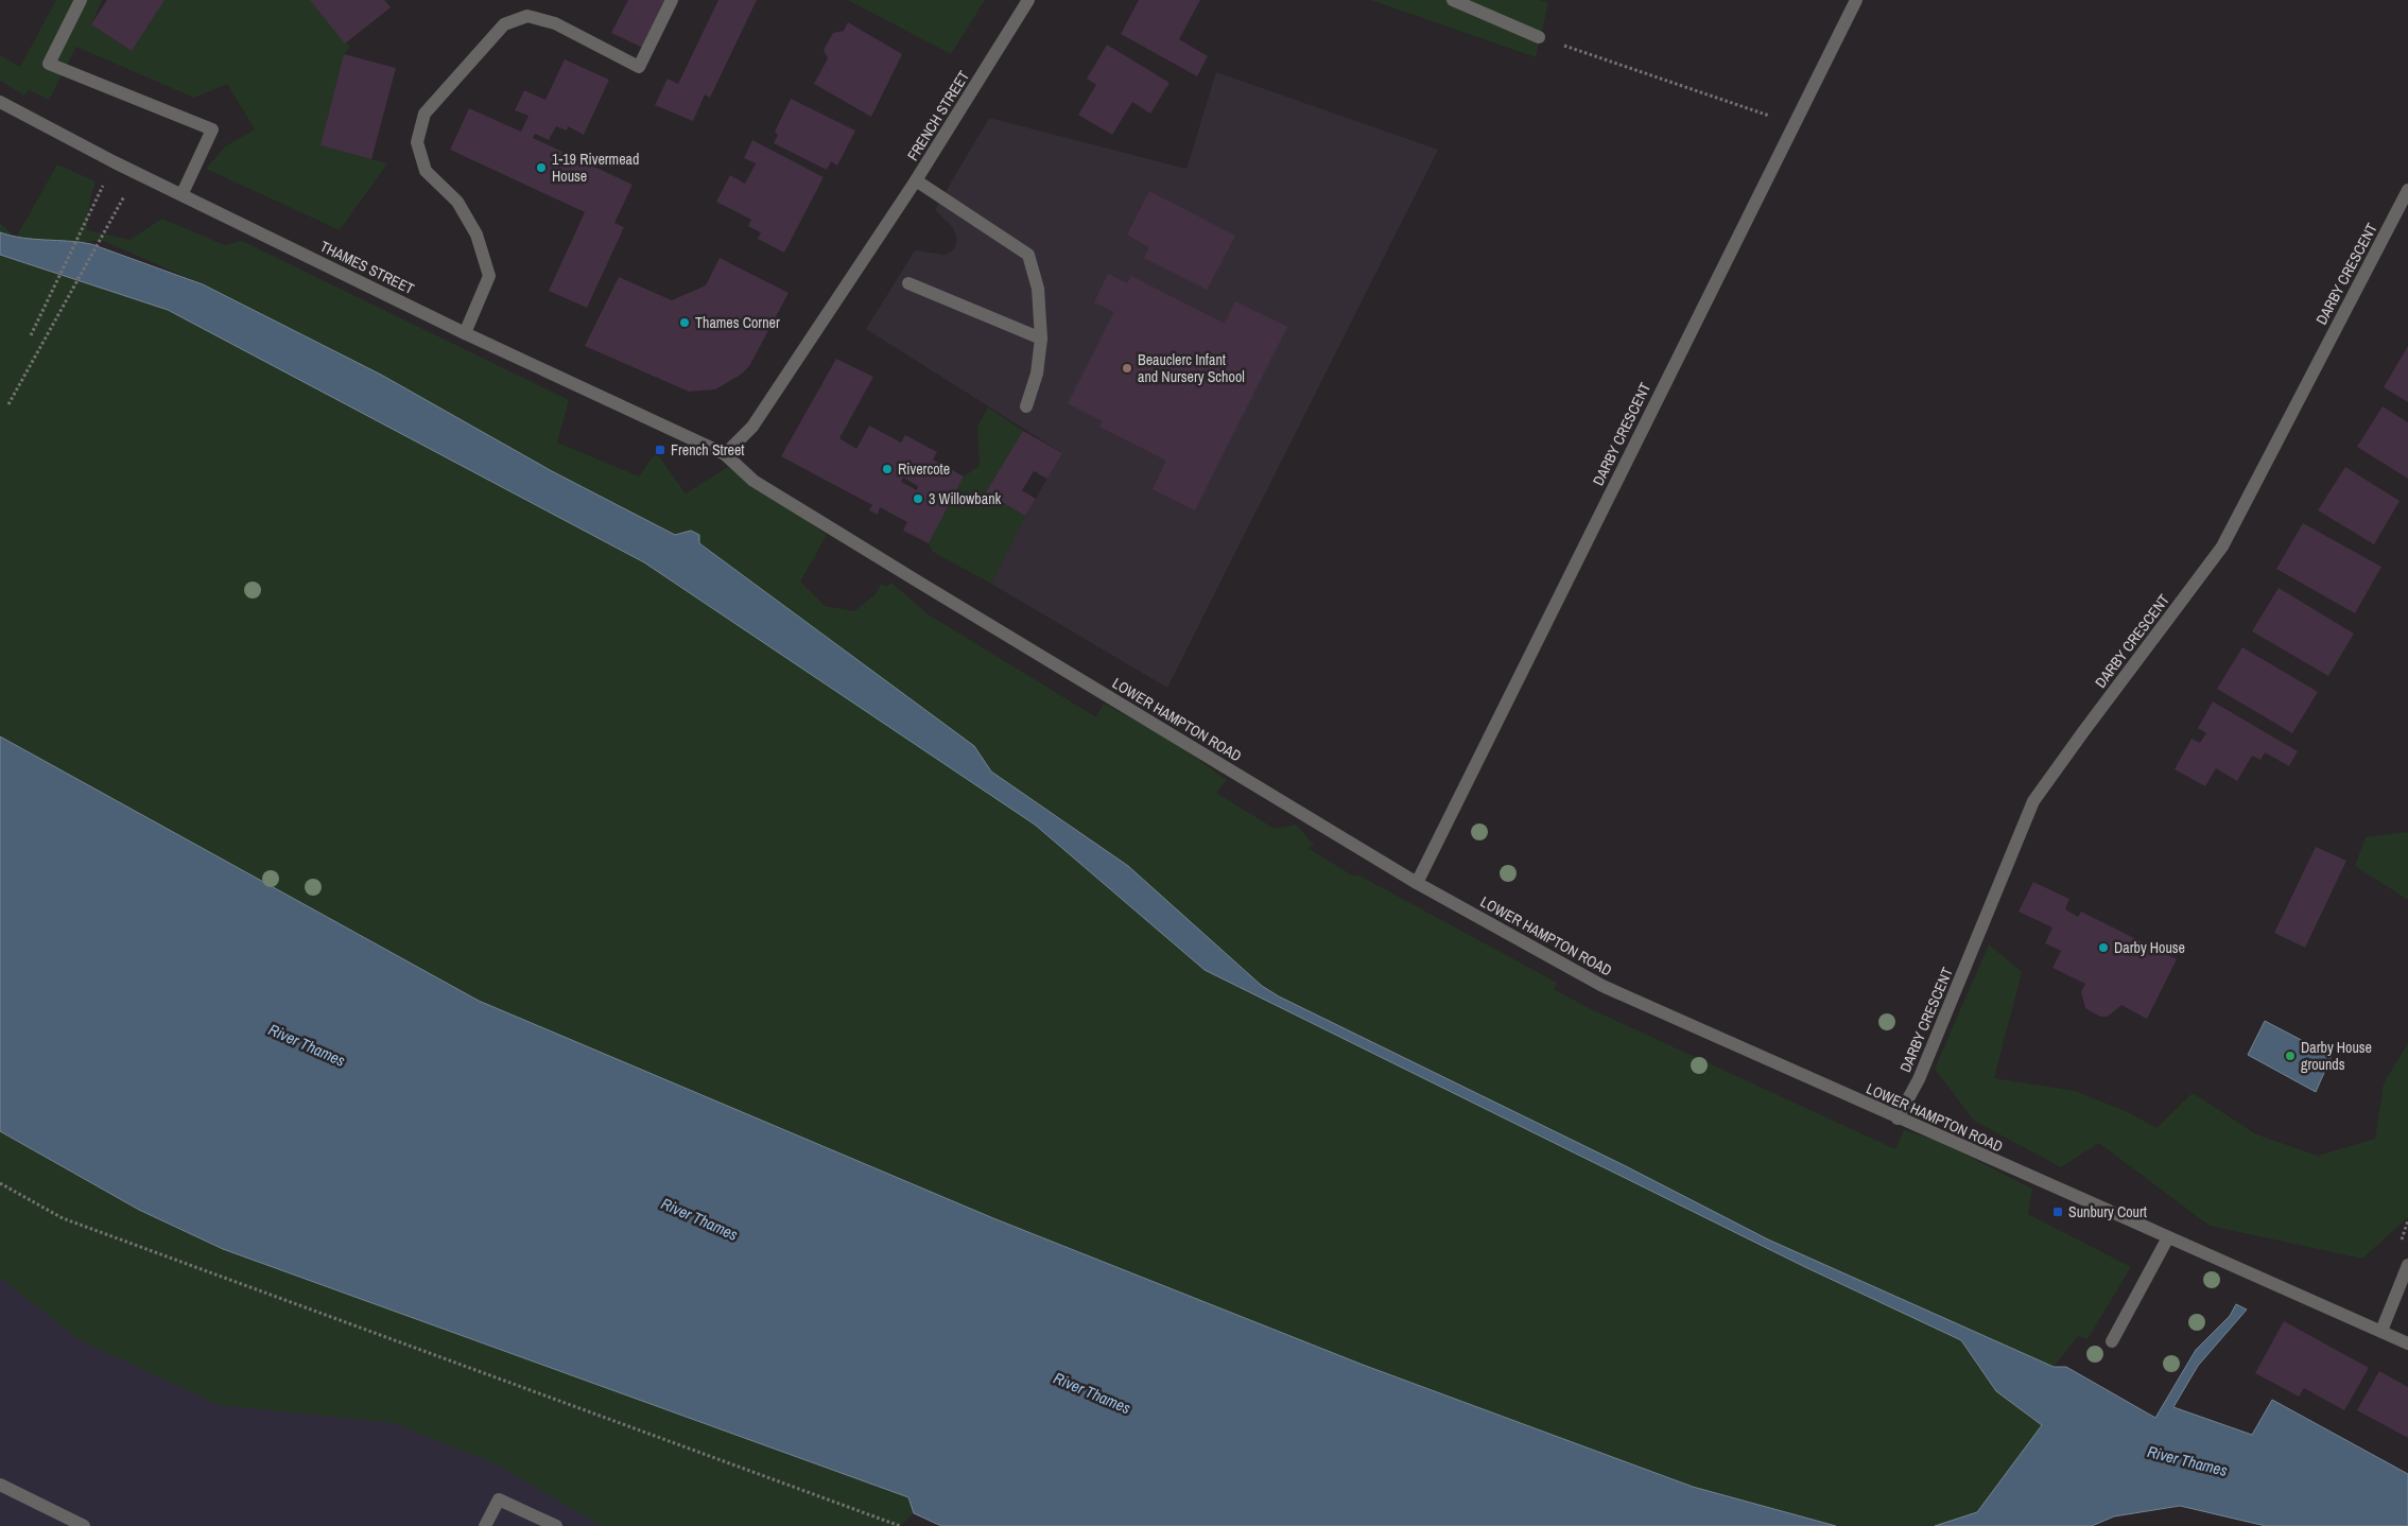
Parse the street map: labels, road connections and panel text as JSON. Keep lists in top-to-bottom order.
{
  "streets": {
    "street": [
      "FRENCH STREET",
      "THAMES STREET",
      "DARBY CRESCENT",
      "LOWER HAMPTON ROAD"
    ]
  },
  "crossings": [
    ["FRENCH STREET", "THAMES STREET"],
    ["FRENCH STREET", "LOWER HAMPTON ROAD"],
    ["THAMES STREET", "LOWER HAMPTON ROAD"],
    ["DARBY CRESCENT", "LOWER HAMPTON ROAD"]
  ],
  "water": ["River Thames"],
  "places": {
    "other": [
      "1-19 Rivermead House",
      "Thames Corner",
      "Beauclerc Infant and Nursery School",
      "Rivercote",
      "3 Willowbank",
      "Darby House",
      "Darby House grounds"
    ],
    "transit": ["French Street", "Sunbury Court"]
  }
}
